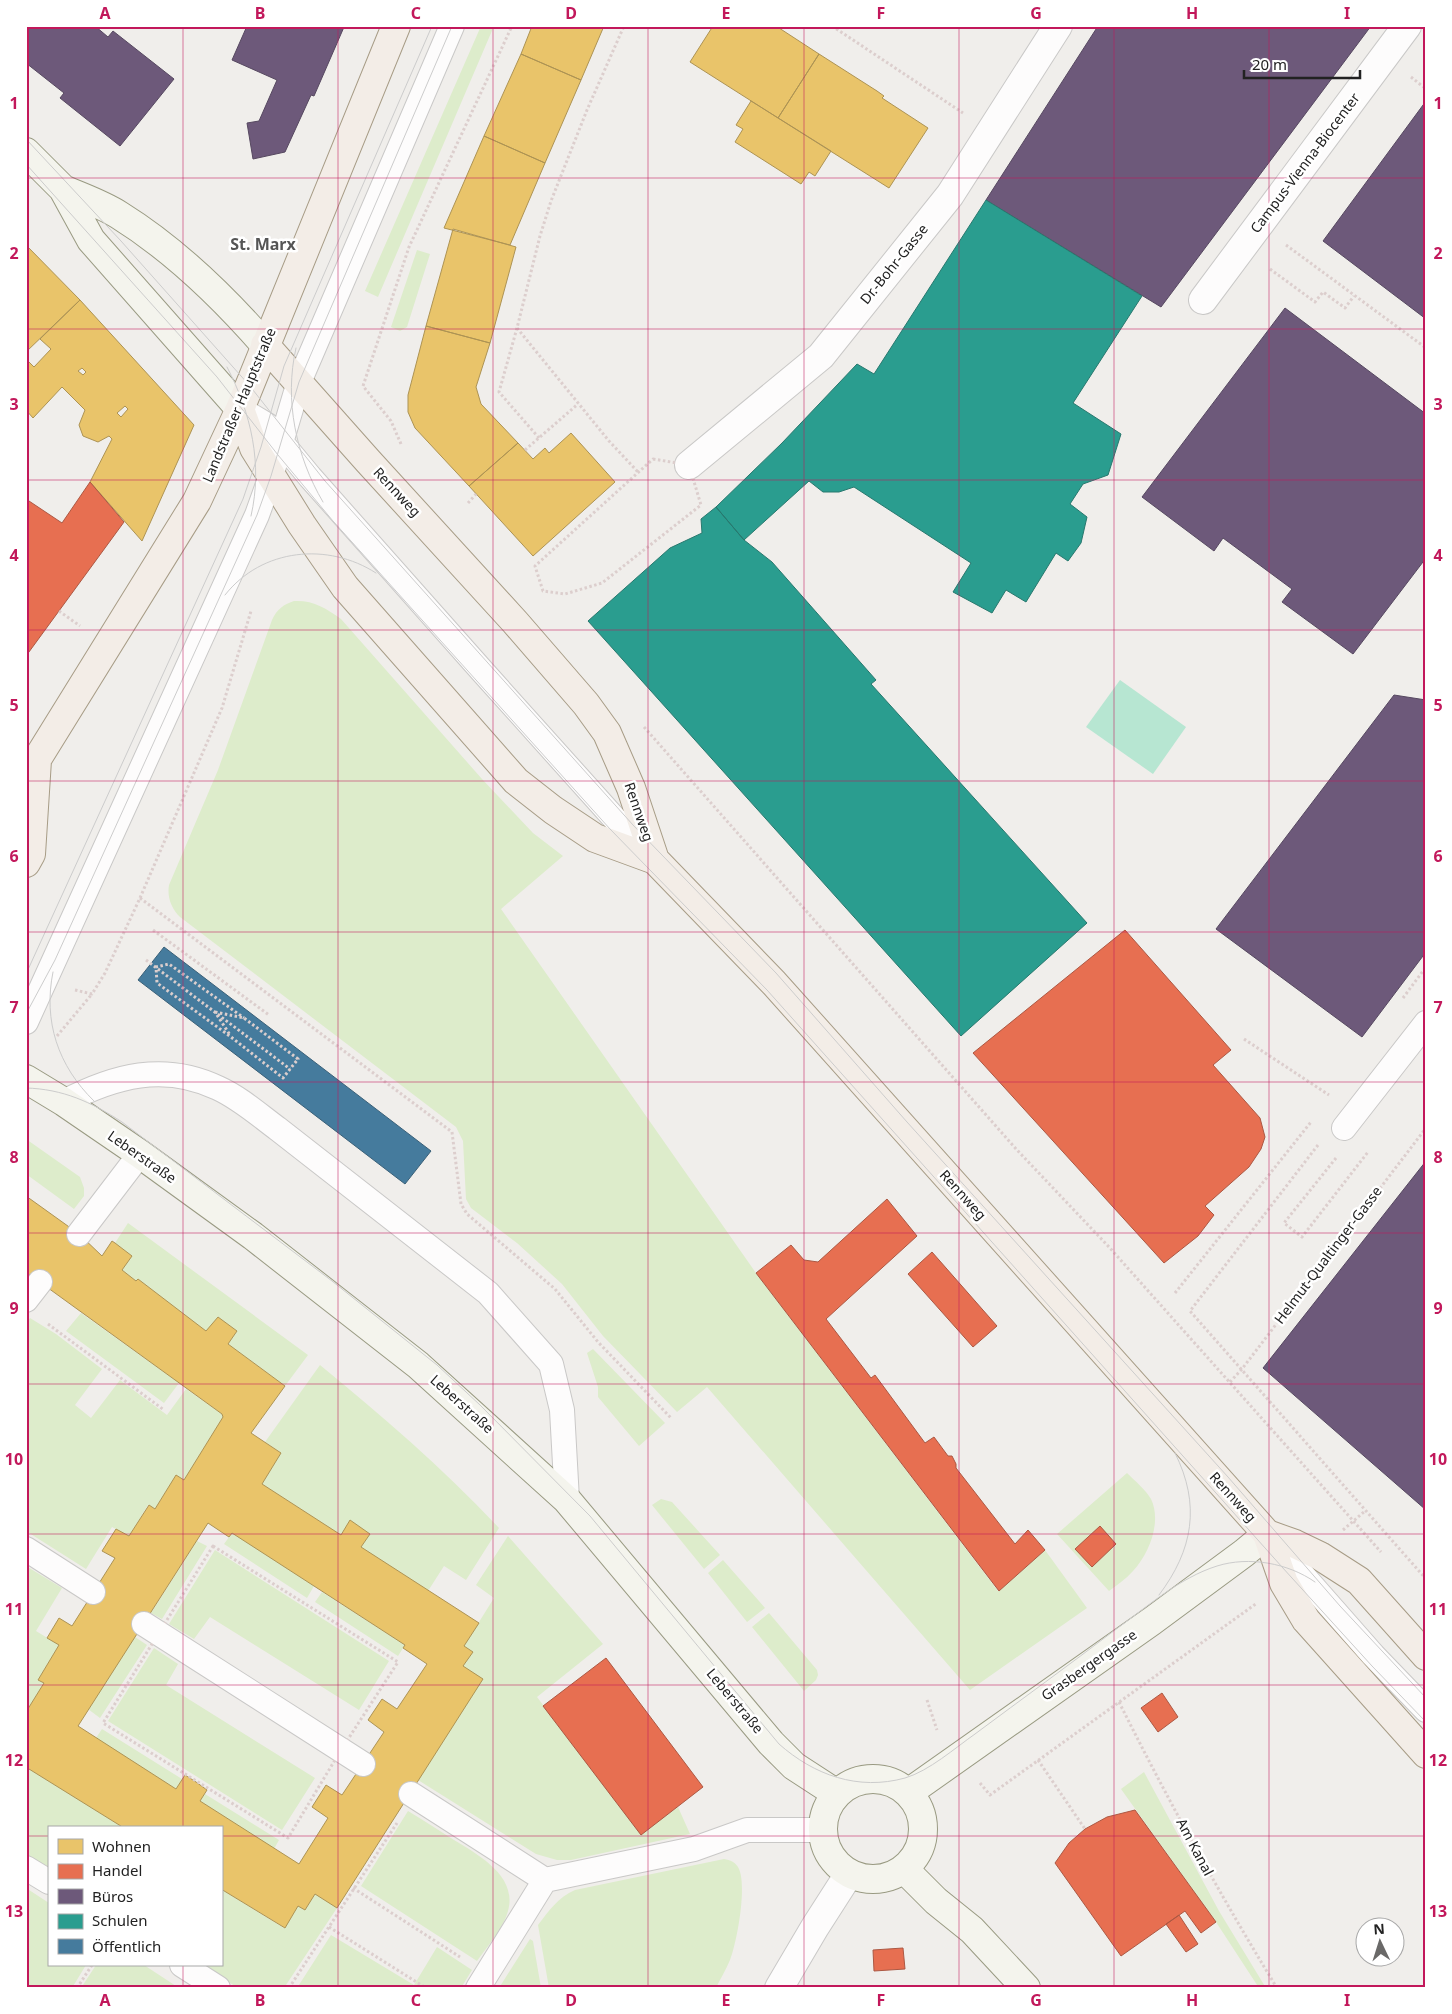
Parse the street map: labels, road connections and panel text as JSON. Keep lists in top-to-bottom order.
{
  "streets": {
    "main road": ["Landstraßer Hauptstraße", "Rennweg"],
    "street": [
      "Campus-Vienna-Biocenter",
      "Dr.-Bohr-Gasse",
      "Leberstraße",
      "Grasbergergasse"
    ],
    "path": ["Helmut-Qualtinger-Gasse", "Am Kanal"]
  },
  "crossings": [
    ["Landstraßer Hauptstraße", "Rennweg"],
    ["Rennweg", "Grasbergergasse"],
    ["Leberstraße", "Grasbergergasse"]
  ],
  "districts": ["St. Marx"],
  "legend": [
    "Wohnen",
    "Handel",
    "Büros",
    "Schulen",
    "Öffentlich"
  ],
  "scale_bar": "20 m",
  "north": "top",
  "grid": {
    "columns": [
      "A",
      "B",
      "C",
      "D",
      "E",
      "F",
      "G",
      "H",
      "I"
    ],
    "rows": [
      "1",
      "2",
      "3",
      "4",
      "5",
      "6",
      "7",
      "8",
      "9",
      "10",
      "11",
      "12",
      "13"
    ]
  }
}
